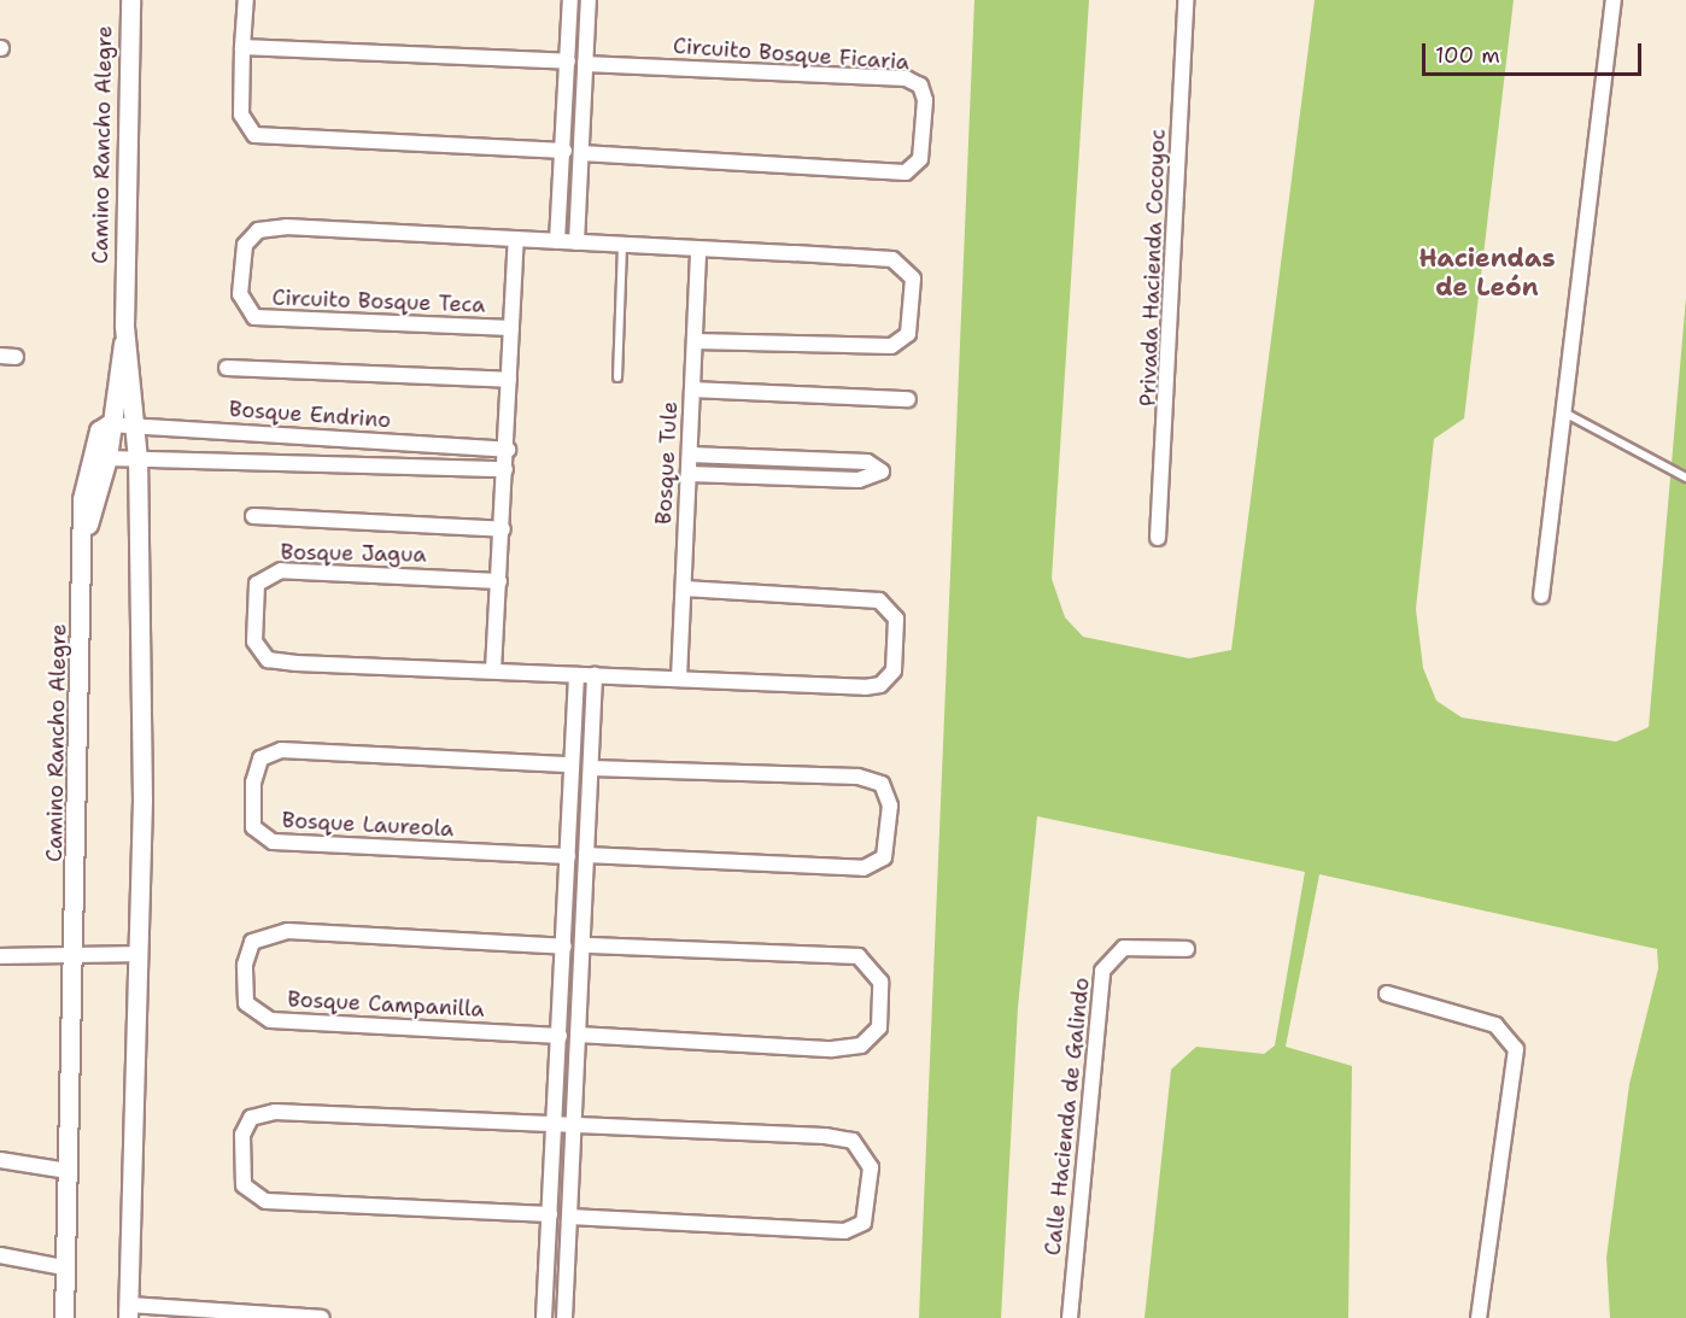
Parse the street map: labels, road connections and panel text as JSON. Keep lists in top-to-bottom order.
{
  "streets": {
    "street": [
      "Circuito Bosque Ficaria",
      "Camino Rancho Alegre",
      "Privada Hacienda Cocoyoc",
      "Circuito Bosque Teca",
      "Bosque Endrino",
      "Bosque Tule",
      "Bosque Jagua",
      "Bosque Laureola",
      "Bosque Campanilla",
      "Calle Hacienda de Galindo"
    ]
  },
  "crossings": [
    ["Camino Rancho Alegre", "Bosque Endrino"],
    ["Bosque Tule", "Bosque Jagua"]
  ],
  "districts": ["Haciendas de León"],
  "scale_bar": "100 m"
}
